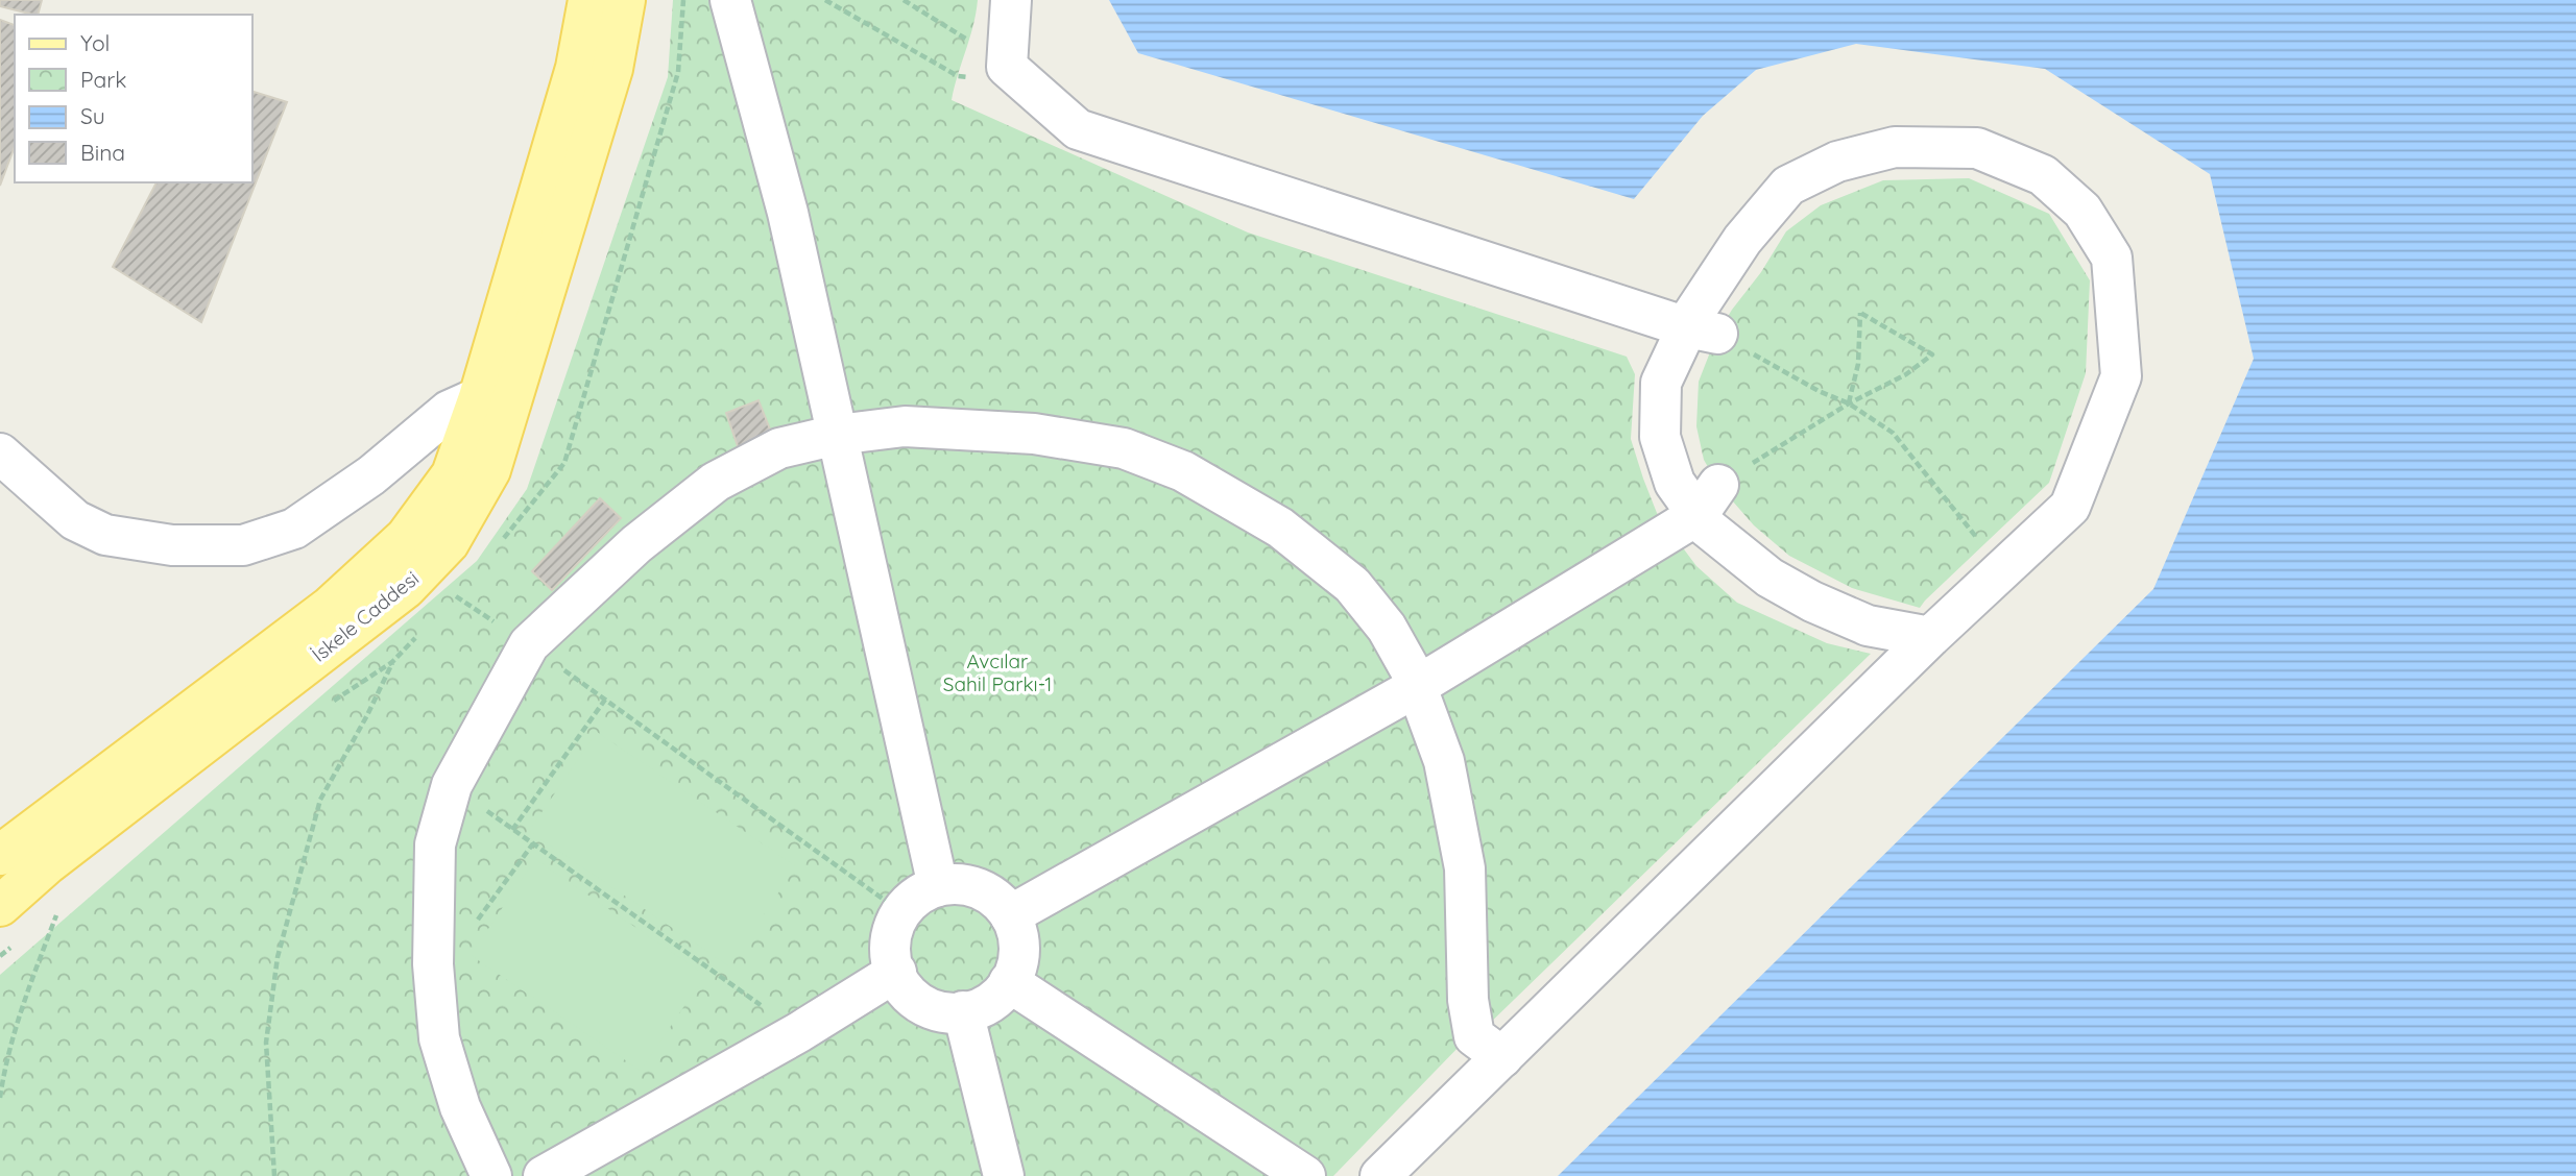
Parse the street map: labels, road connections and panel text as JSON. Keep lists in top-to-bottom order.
{
  "streets": {
    "main road": ["İskele Caddesi"]
  },
  "parks": ["Avcılar Sahil Parkı-1"],
  "legend": [
    "Yol",
    "Park",
    "Su",
    "Bina"
  ]
}
